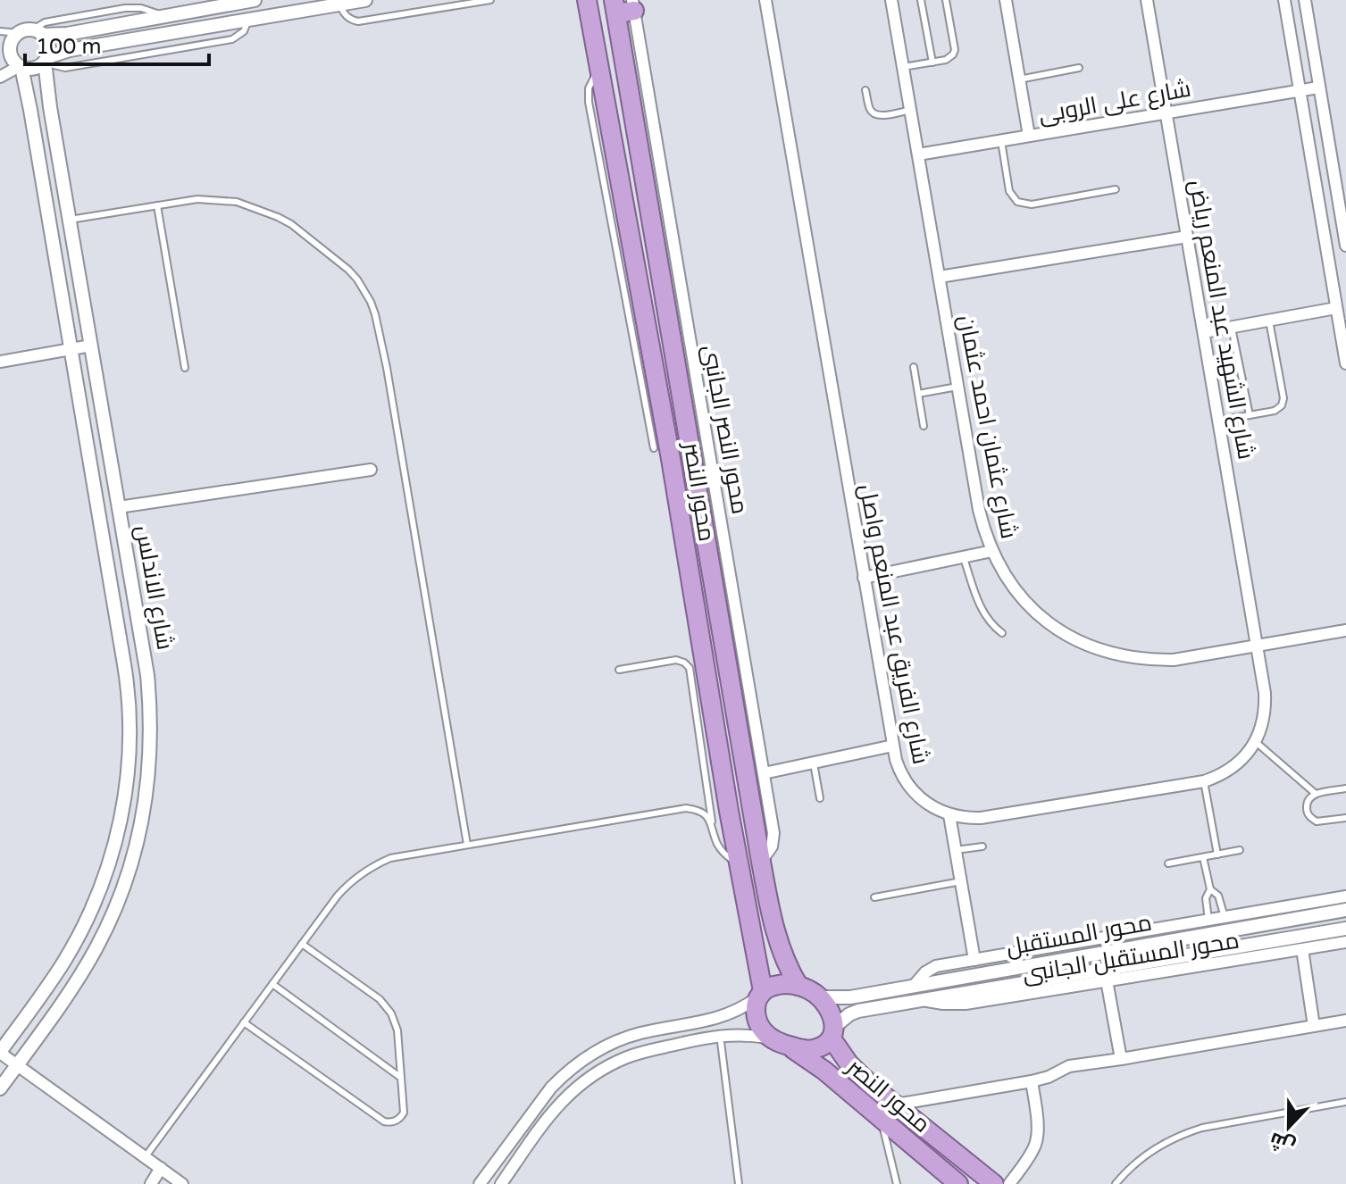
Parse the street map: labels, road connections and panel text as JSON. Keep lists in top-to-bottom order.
{
  "streets": {
    "highway": ["محور النصر"],
    "street": [
      "شارع على الروبى",
      "شارع الشهيد عبد المنعم رياض",
      "شارع عثمان احمد عثمان",
      "محور النصر الجانبى",
      "شارع الاندلس",
      "شارع الفريق عبد المنعم واصل",
      "محور المستقبل",
      "محور المستقبل الجانبى"
    ]
  },
  "crossings": [
    ["شارع على الروبى", "شارع الشهيد عبد المنعم رياض"],
    ["شارع على الروبى", "شارع عثمان احمد عثمان"],
    ["شارع الشهيد عبد المنعم رياض", "شارع عثمان احمد عثمان"],
    ["شارع الشهيد عبد المنعم رياض", "شارع الفريق عبد المنعم واصل"],
    ["شارع عثمان احمد عثمان", "شارع الفريق عبد المنعم واصل"],
    ["محور النصر الجانبى", "محور النصر"],
    ["محور النصر", "محور المستقبل"],
    ["محور المستقبل", "محور المستقبل الجانبى"]
  ],
  "scale_bar": "100 m",
  "north": "bottom"
}
